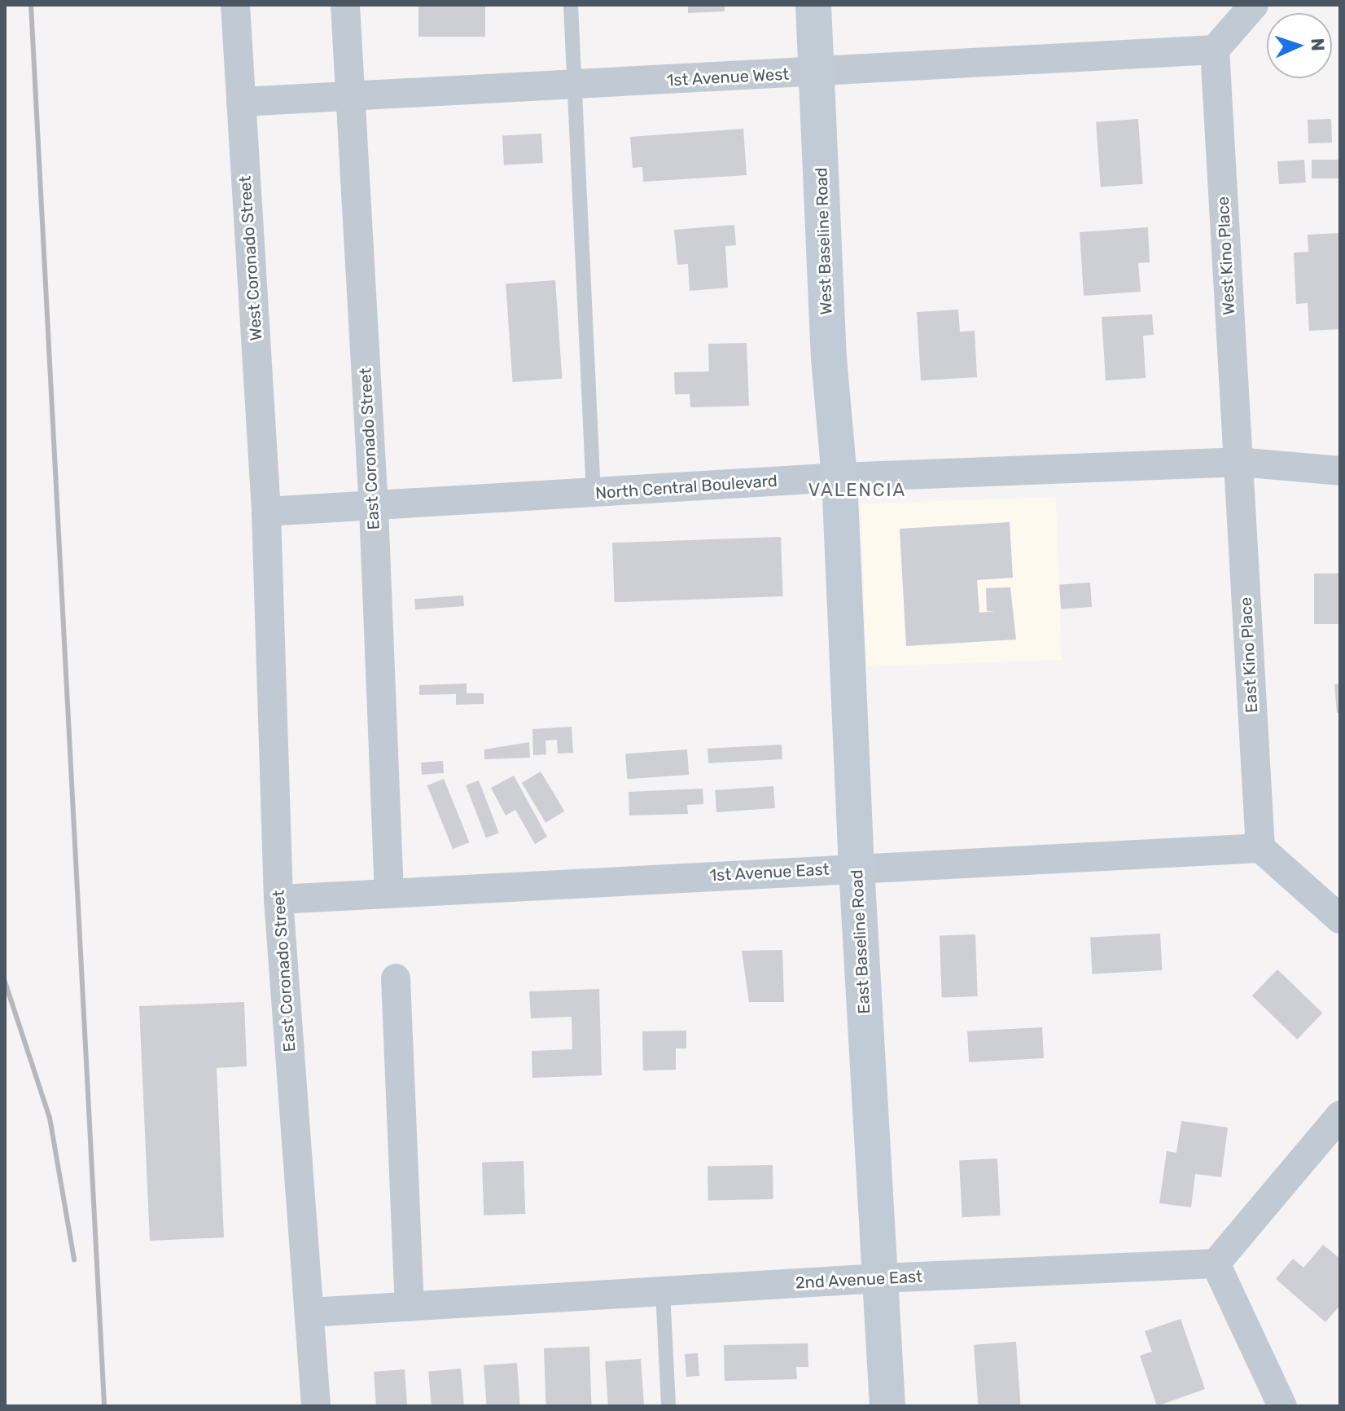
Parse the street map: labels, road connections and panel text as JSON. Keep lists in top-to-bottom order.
{
  "streets": {
    "main road": ["West Baseline Road", "East Baseline Road"],
    "street": [
      "1st Avenue West",
      "West Kino Place",
      "West Coronado Street",
      "East Coronado Street",
      "North Central Boulevard",
      "East Kino Place",
      "1st Avenue East",
      "2nd Avenue East"
    ]
  },
  "crossings": [
    ["1st Avenue West", "West Baseline Road"],
    ["1st Avenue West", "West Kino Place"],
    ["1st Avenue West", "West Coronado Street"],
    ["1st Avenue West", "East Coronado Street"],
    ["West Baseline Road", "North Central Boulevard"],
    ["West Baseline Road", "East Baseline Road"],
    ["West Kino Place", "North Central Boulevard"],
    ["West Kino Place", "East Kino Place"],
    ["West Coronado Street", "East Coronado Street"],
    ["West Coronado Street", "North Central Boulevard"],
    ["East Coronado Street", "North Central Boulevard"],
    ["East Coronado Street", "1st Avenue East"],
    ["East Coronado Street", "2nd Avenue East"],
    ["North Central Boulevard", "East Kino Place"],
    ["North Central Boulevard", "East Baseline Road"],
    ["East Kino Place", "1st Avenue East"],
    ["1st Avenue East", "East Baseline Road"],
    ["East Baseline Road", "2nd Avenue East"]
  ],
  "districts": ["VALENCIA"],
  "north": "right"
}
